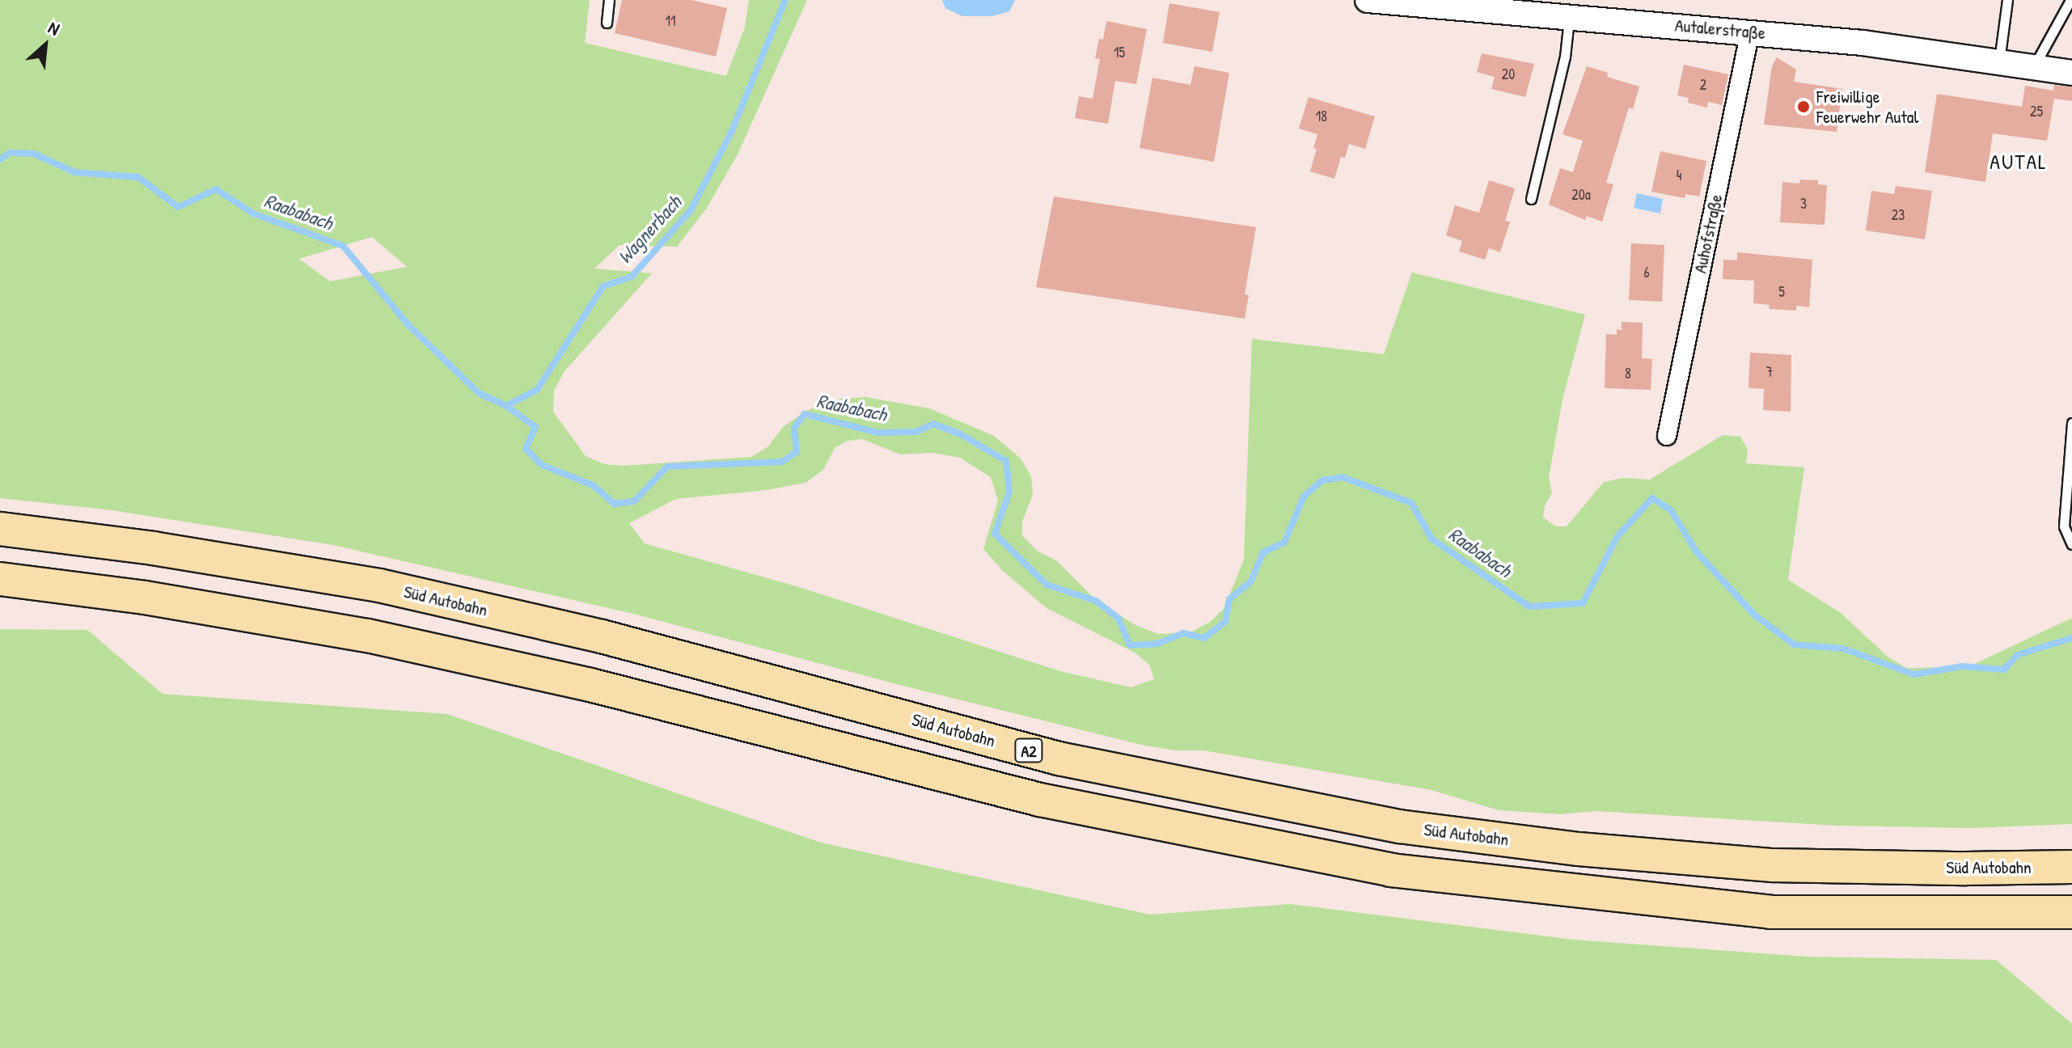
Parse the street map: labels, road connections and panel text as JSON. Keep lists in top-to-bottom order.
{
  "streets": {
    "highway": ["Süd Autobahn", "A2"],
    "main road": ["Autalerstraße"],
    "street": ["Auhofstraße"]
  },
  "crossings": [
    ["Autalerstraße", "Auhofstraße"]
  ],
  "districts": ["AUTAL"],
  "water": ["Raababach", "Wagnerbach"],
  "places": ["Freiwillige Feuerwehr Autal"],
  "house_numbers": [
    "11",
    "15",
    "20",
    "2",
    "25",
    "18",
    "4",
    "20a",
    "3",
    "23",
    "6",
    "5",
    "7",
    "8"
  ],
  "north": "top right"
}
